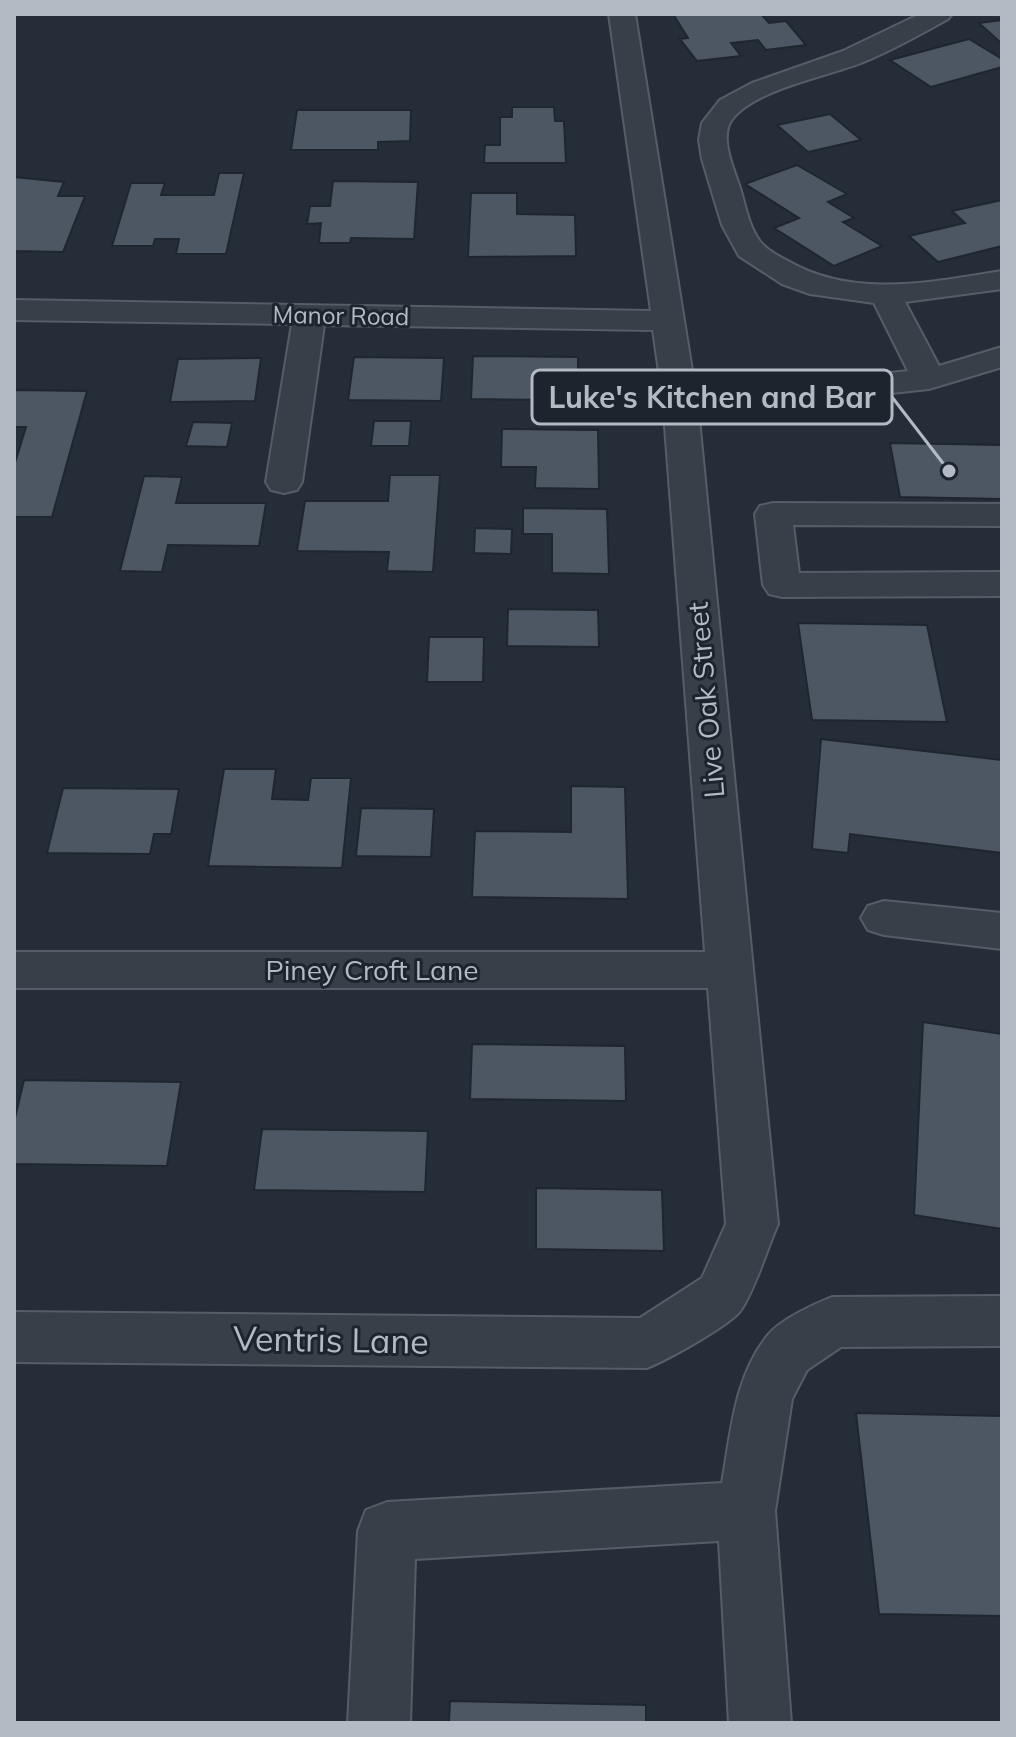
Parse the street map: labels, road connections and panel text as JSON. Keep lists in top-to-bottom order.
{
  "streets": {
    "street": [
      "Manor Road",
      "Live Oak Street",
      "Piney Croft Lane",
      "Ventris Lane"
    ]
  },
  "crossings": [
    ["Manor Road", "Live Oak Street"],
    ["Live Oak Street", "Piney Croft Lane"],
    ["Live Oak Street", "Ventris Lane"]
  ],
  "places": ["Luke's Kitchen and Bar"]
}
